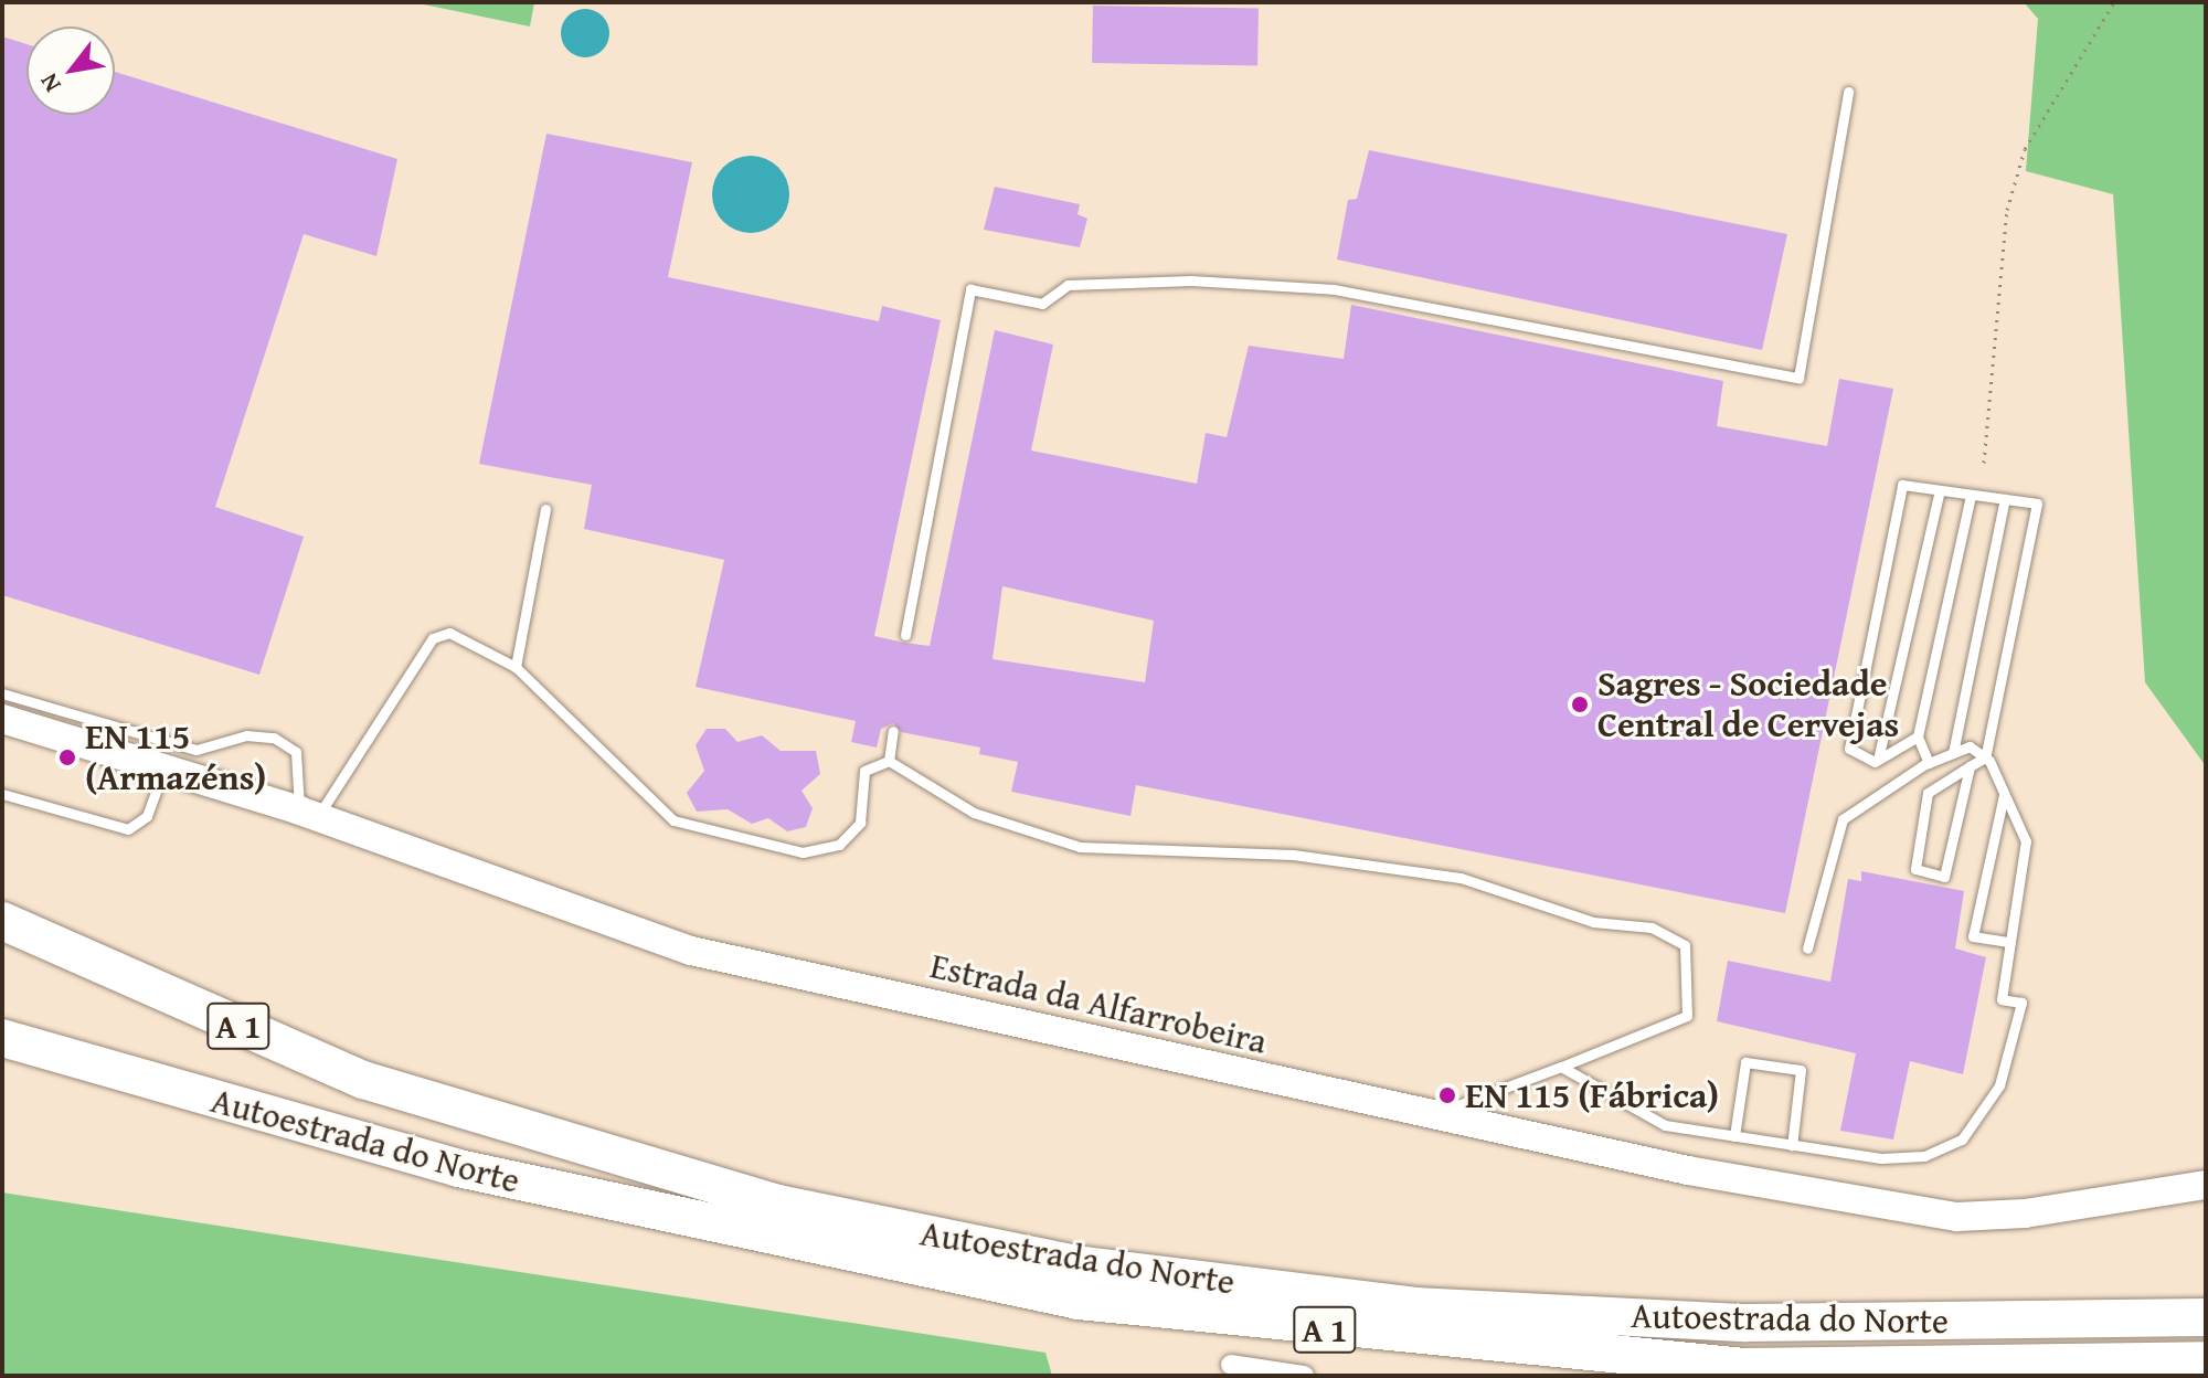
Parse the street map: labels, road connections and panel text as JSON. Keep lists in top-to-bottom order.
{
  "streets": {
    "highway": ["A 1", "Autoestrada do Norte"],
    "main road": ["Estrada da Alfarrobeira"]
  },
  "places": ["Sagres - Sociedade Central de Cervejas", "EN 115 (Armazéns)", "EN 115 (Fábrica)"],
  "north": "bottom left"
}
